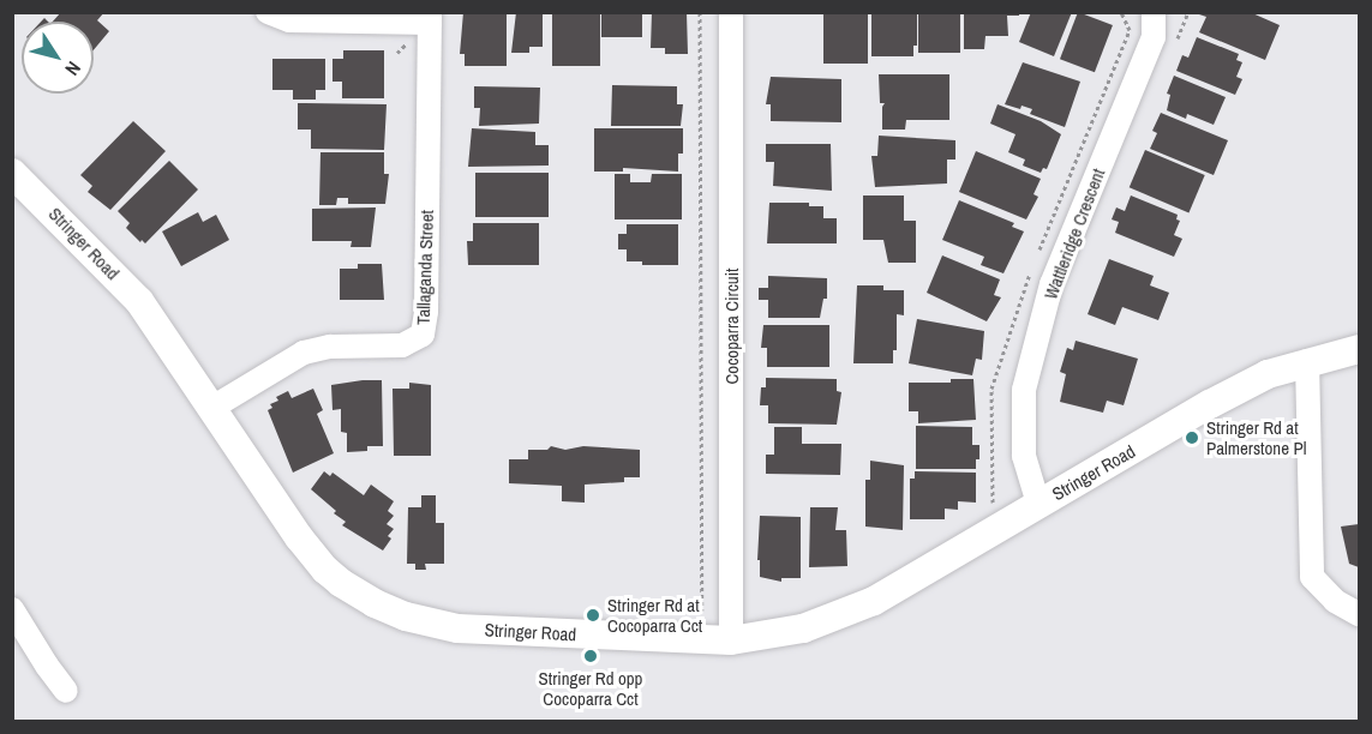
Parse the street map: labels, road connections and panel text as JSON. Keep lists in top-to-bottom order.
{
  "streets": {
    "street": [
      "Wattleridge Crescent",
      "Stringer Road",
      "Tallaganda Street",
      "Cocoparra Circuit"
    ]
  },
  "crossings": [
    ["Wattleridge Crescent", "Stringer Road"],
    ["Stringer Road", "Tallaganda Street"],
    ["Stringer Road", "Cocoparra Circuit"]
  ],
  "places": ["Stringer Rd at Palmerstone Pl", "Stringer Rd at Cocoparra Cct", "Stringer Rd opp Cocoparra Cct"],
  "north": "bottom right"
}
